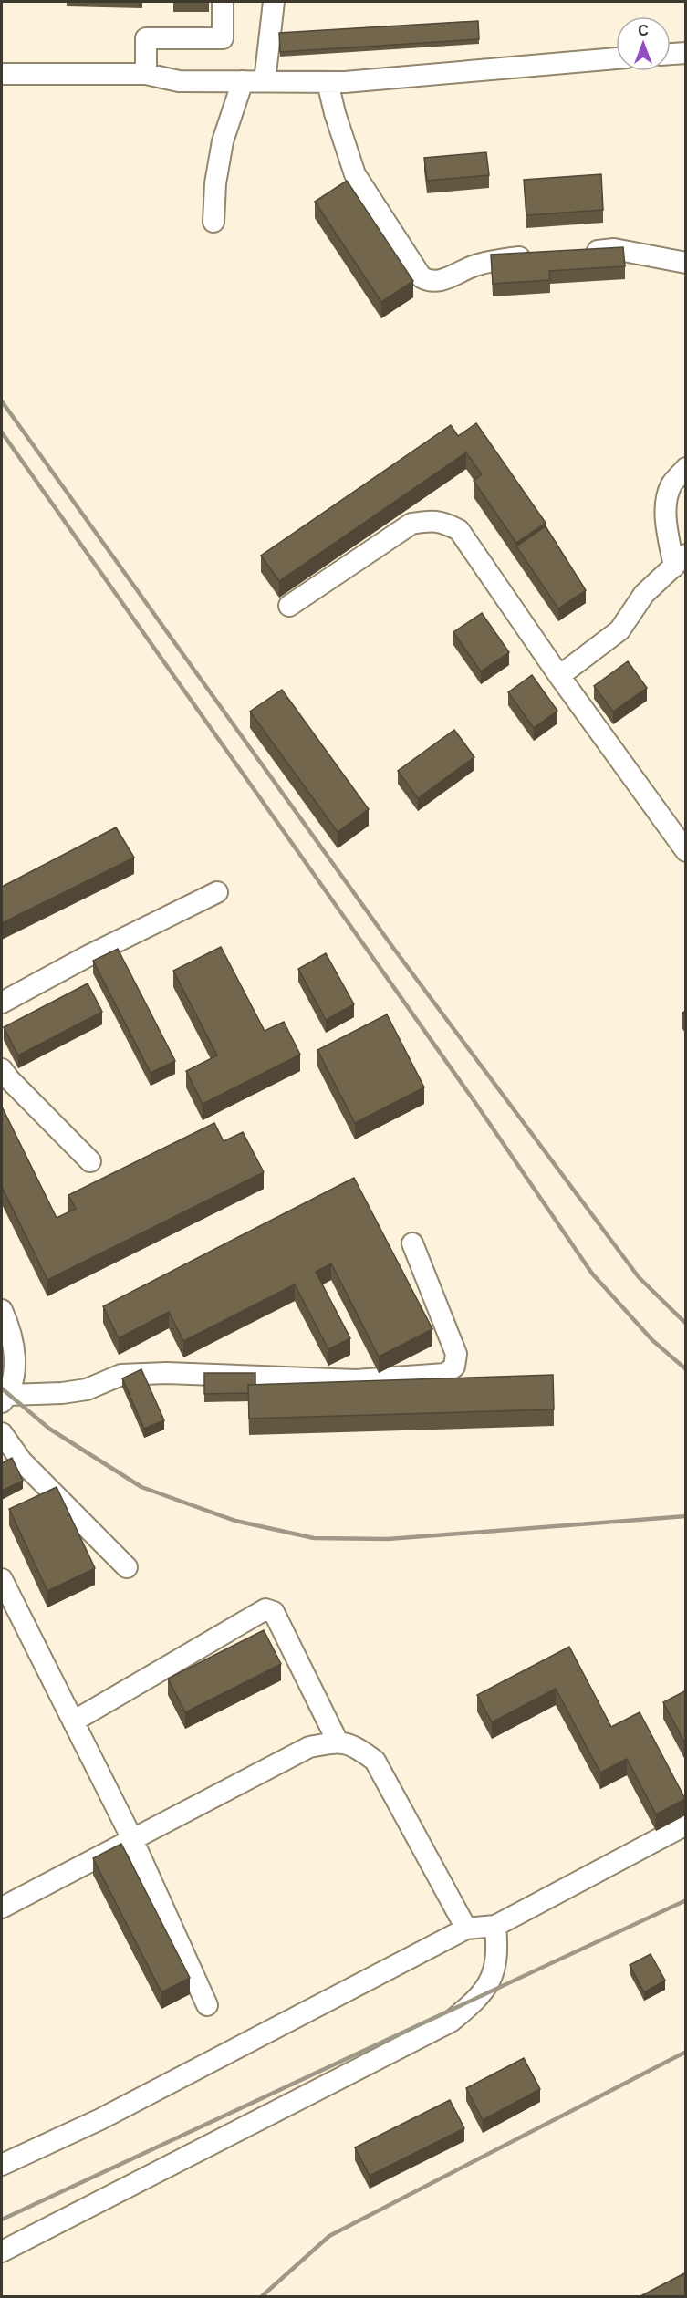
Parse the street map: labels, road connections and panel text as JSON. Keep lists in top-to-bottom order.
{
  "north": "top"
}
